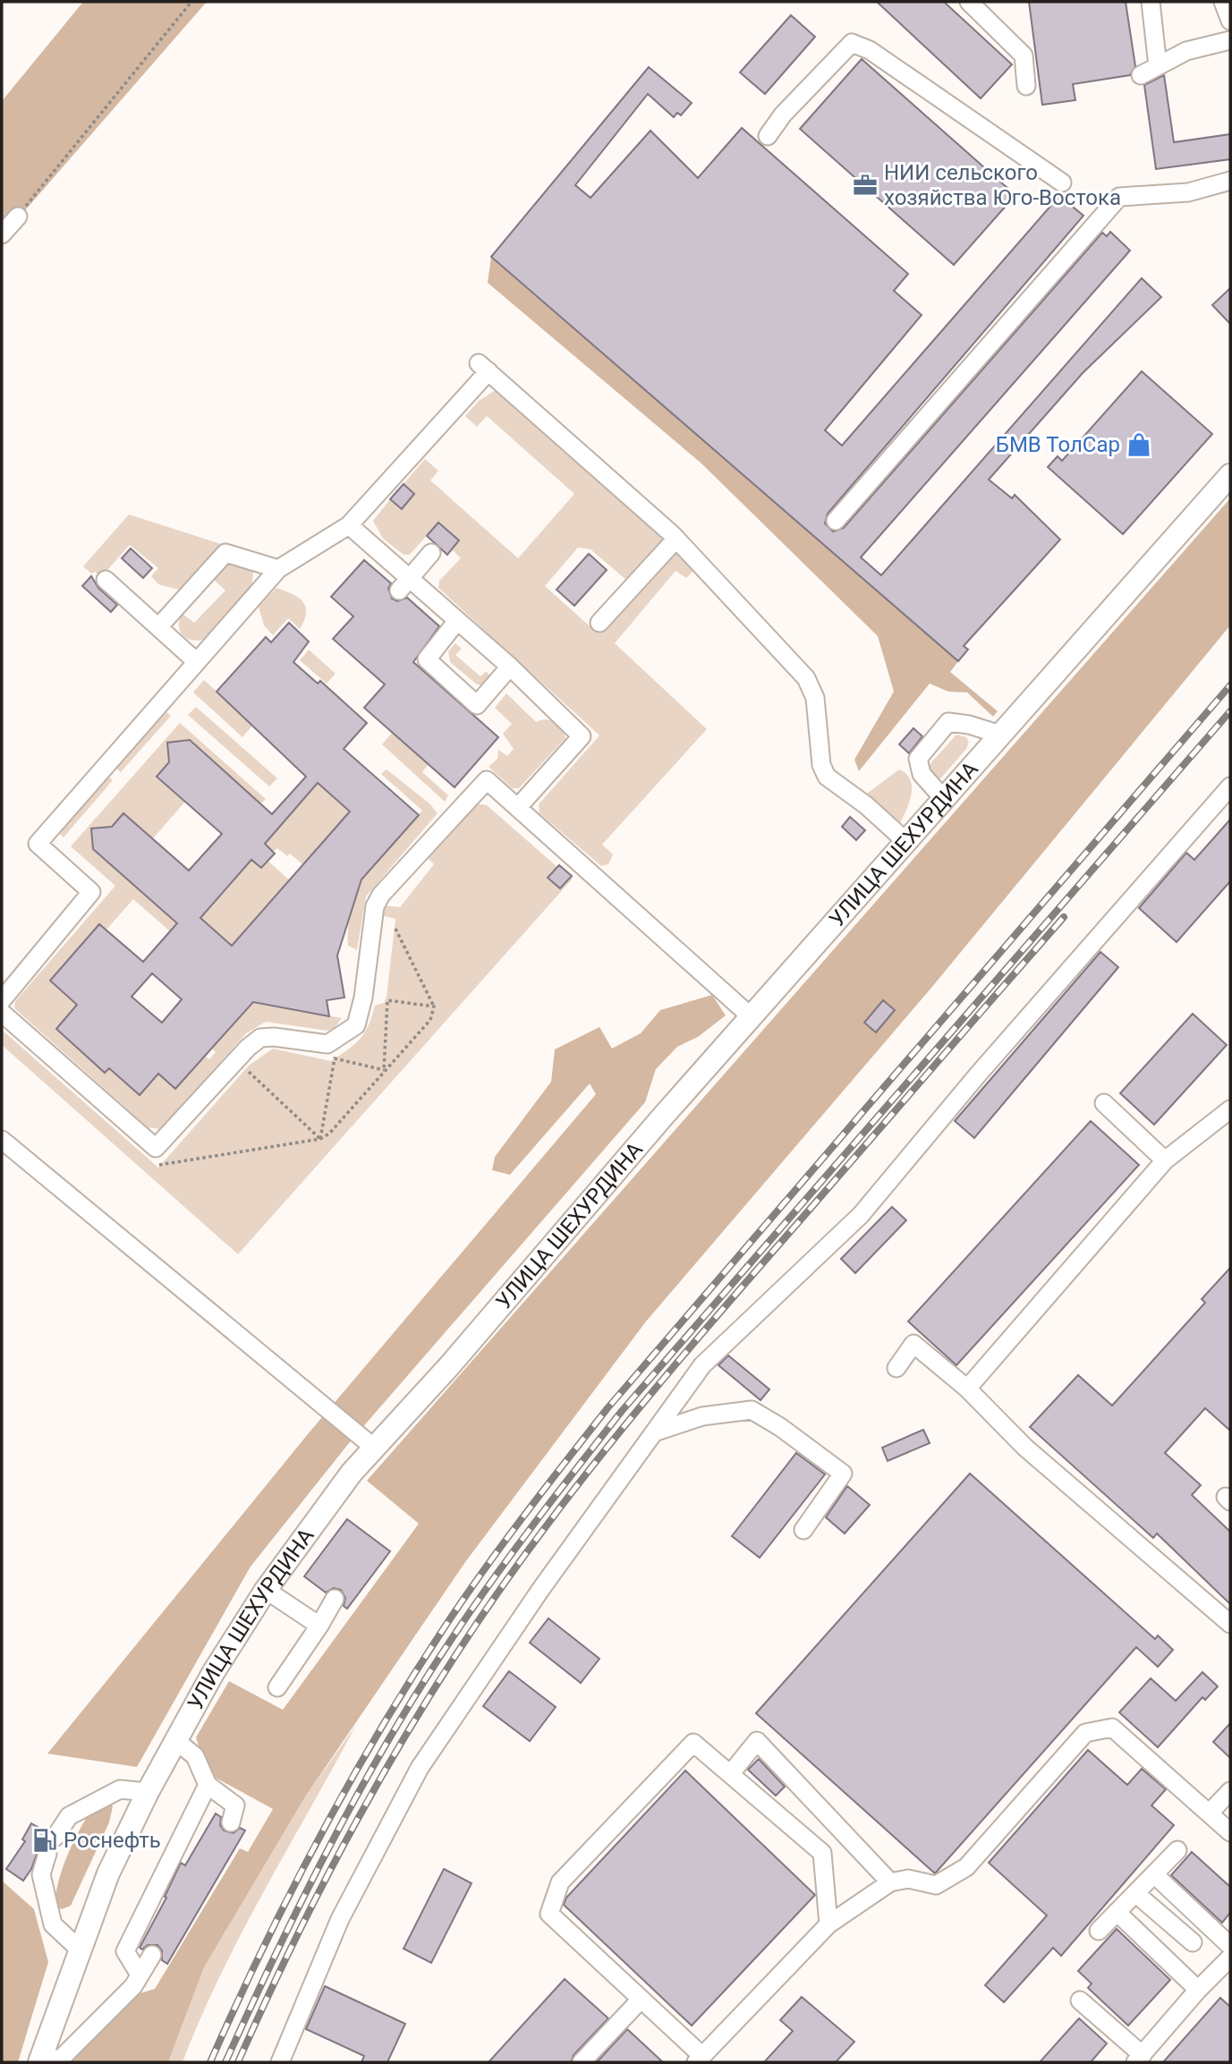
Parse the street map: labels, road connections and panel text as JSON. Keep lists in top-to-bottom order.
{
  "streets": {
    "main road": ["УЛИЦА ШЕХУРДИНА"]
  },
  "places": {
    "office": ["НИИ сельского хозяйства Юго-Востока"],
    "shop": ["БМВ ТолСар"],
    "fuel station": ["Роснефть"]
  }
}
